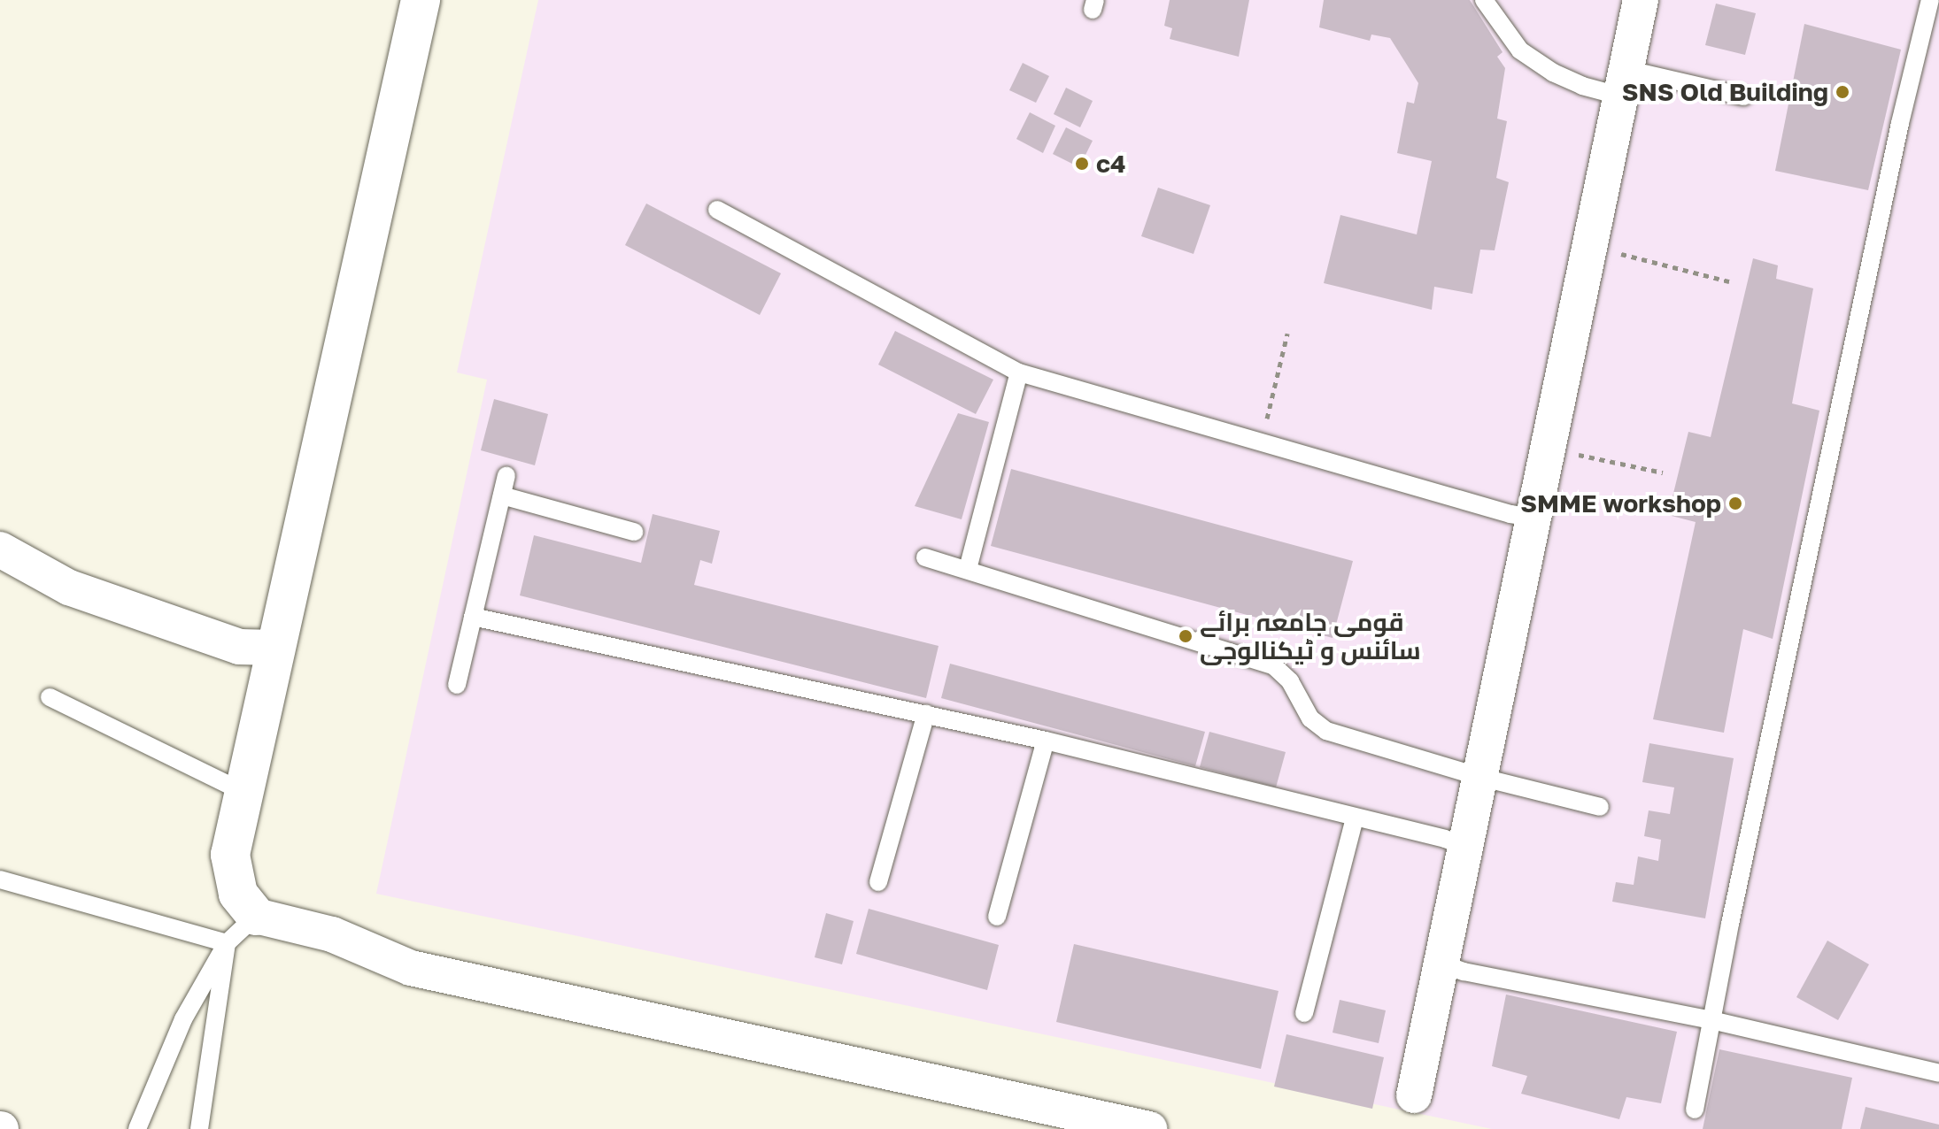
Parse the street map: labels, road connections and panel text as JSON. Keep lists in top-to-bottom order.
{
  "places": [
    "SNS Old Building",
    "c4",
    "SMME workshop",
    "قومی جامعہ برائے سائنس و ٹیکنالوجی"
  ]
}
